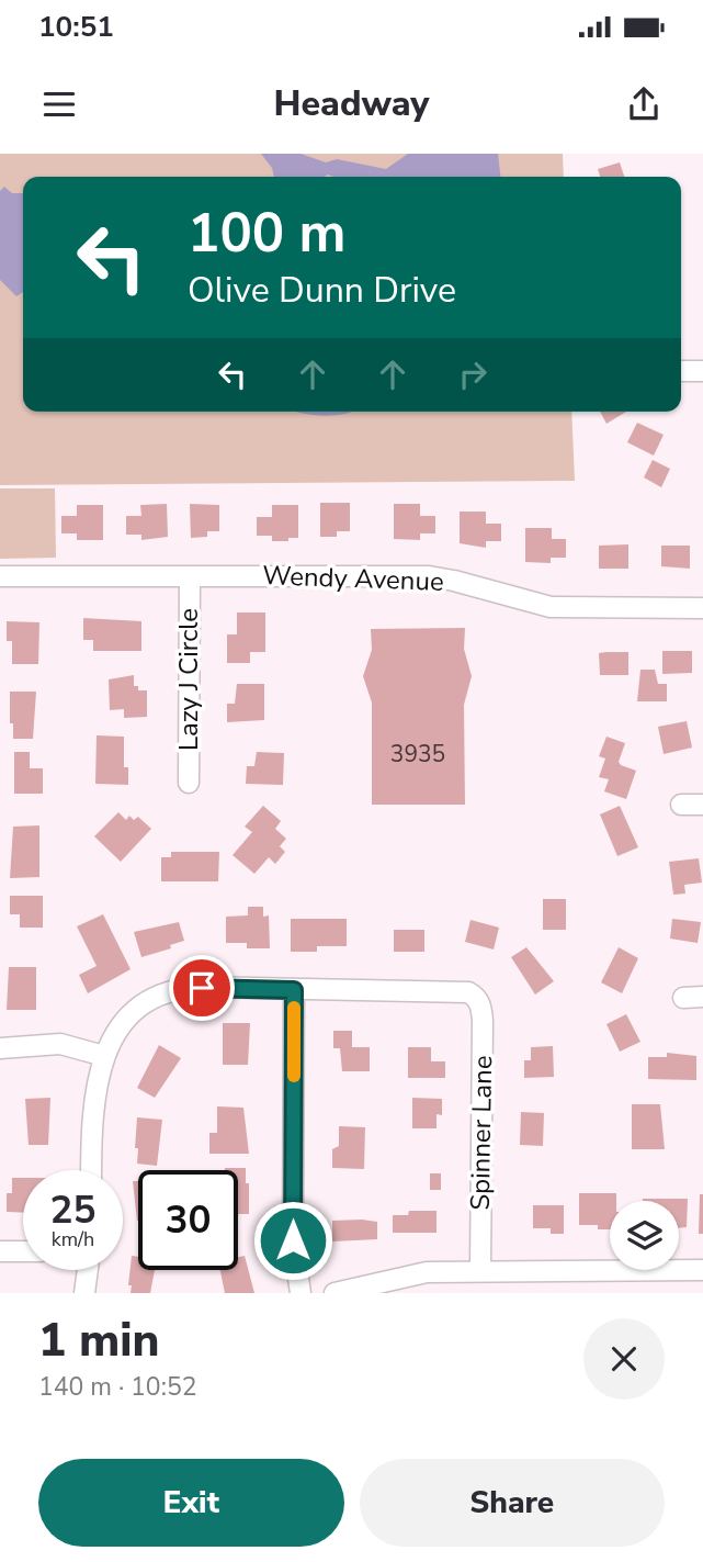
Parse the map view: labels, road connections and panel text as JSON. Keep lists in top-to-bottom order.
{
  "streets": {
    "street": ["Wendy Avenue", "Lazy J Circle", "Spinner Lane"]
  },
  "crossings": [
    ["Wendy Avenue", "Lazy J Circle"]
  ],
  "house_numbers": ["3935"],
  "page": {
    "status": "10:51",
    "header": "Headway",
    "turn": ["100 m", "Olive Dunn Drive"],
    "speed": "25 km/h",
    "limit": "30",
    "heading": ["1 min", "140 m · 10:52"],
    "buttons": ["Exit", "Share"]
  }
}
